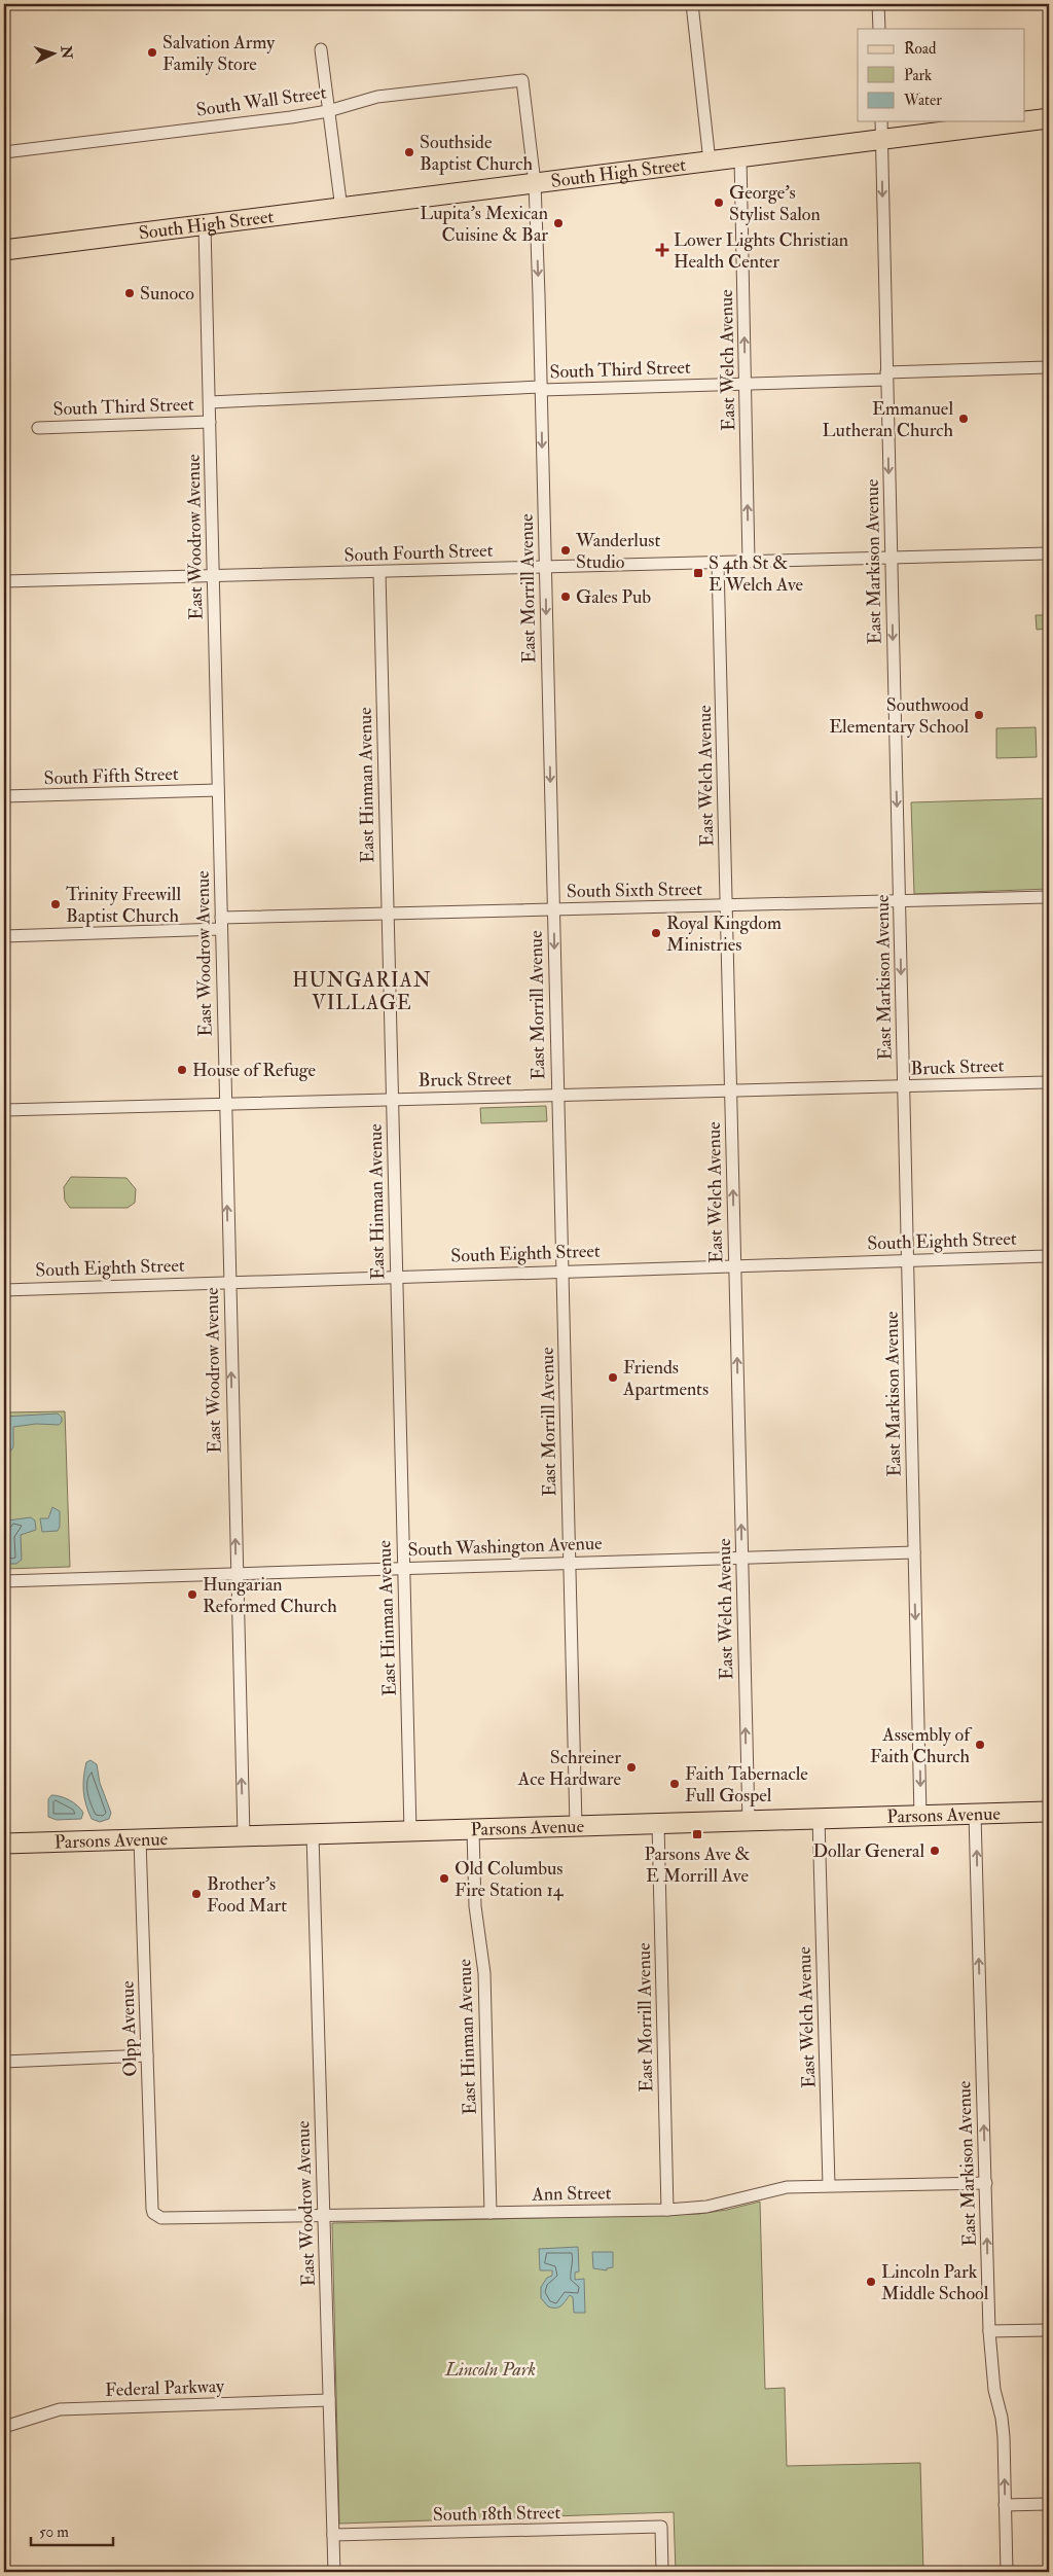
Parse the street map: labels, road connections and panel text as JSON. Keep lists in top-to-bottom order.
{
  "streets": {
    "main road": ["South High Street", "Parsons Avenue"],
    "street": [
      "South Wall Street",
      "East Welch Avenue",
      "South Third Street",
      "East Woodrow Avenue",
      "South Fourth Street",
      "East Markison Avenue",
      "East Morrill Avenue",
      "South Fifth Street",
      "East Hinman Avenue",
      "South Sixth Street",
      "Bruck Street",
      "South Eighth Street",
      "South Washington Avenue",
      "Olpp Avenue",
      "Ann Street",
      "Federal Parkway",
      "South 18th Street"
    ]
  },
  "crossings": [
    ["South Wall Street", "East Morrill Avenue"],
    ["South High Street", "East Welch Avenue"],
    ["South High Street", "East Woodrow Avenue"],
    ["South High Street", "East Markison Avenue"],
    ["South High Street", "East Morrill Avenue"],
    ["East Welch Avenue", "South Third Street"],
    ["East Welch Avenue", "South Fourth Street"],
    ["East Welch Avenue", "South Sixth Street"],
    ["East Welch Avenue", "Bruck Street"],
    ["East Welch Avenue", "South Eighth Street"],
    ["East Welch Avenue", "South Washington Avenue"],
    ["East Welch Avenue", "Parsons Avenue"],
    ["East Welch Avenue", "Ann Street"],
    ["South Third Street", "East Woodrow Avenue"],
    ["South Third Street", "East Markison Avenue"],
    ["South Third Street", "East Morrill Avenue"],
    ["East Woodrow Avenue", "South Fourth Street"],
    ["East Woodrow Avenue", "South Fifth Street"],
    ["East Woodrow Avenue", "South Sixth Street"],
    ["East Woodrow Avenue", "Bruck Street"],
    ["East Woodrow Avenue", "South Eighth Street"],
    ["East Woodrow Avenue", "South Washington Avenue"],
    ["East Woodrow Avenue", "Parsons Avenue"],
    ["East Woodrow Avenue", "Ann Street"],
    ["East Woodrow Avenue", "Federal Parkway"],
    ["East Woodrow Avenue", "South 18th Street"],
    ["South Fourth Street", "East Markison Avenue"],
    ["South Fourth Street", "East Morrill Avenue"],
    ["South Fourth Street", "East Hinman Avenue"],
    ["East Markison Avenue", "South Sixth Street"],
    ["East Markison Avenue", "Bruck Street"],
    ["East Markison Avenue", "South Eighth Street"],
    ["East Markison Avenue", "South Washington Avenue"],
    ["East Markison Avenue", "Parsons Avenue"],
    ["East Markison Avenue", "Ann Street"],
    ["East Morrill Avenue", "South Sixth Street"],
    ["East Morrill Avenue", "Bruck Street"],
    ["East Morrill Avenue", "South Eighth Street"],
    ["East Morrill Avenue", "South Washington Avenue"],
    ["East Morrill Avenue", "Parsons Avenue"],
    ["East Morrill Avenue", "Ann Street"],
    ["East Hinman Avenue", "South Sixth Street"],
    ["East Hinman Avenue", "Bruck Street"],
    ["East Hinman Avenue", "South Eighth Street"],
    ["East Hinman Avenue", "South Washington Avenue"],
    ["East Hinman Avenue", "Parsons Avenue"],
    ["East Hinman Avenue", "Ann Street"],
    ["Parsons Avenue", "Olpp Avenue"],
    ["Olpp Avenue", "Ann Street"]
  ],
  "one_way": ["East Welch Avenue", "East Morrill Avenue"],
  "districts": ["HUNGARIAN VILLAGE"],
  "parks": ["Lincoln Park"],
  "places": {
    "other": [
      "Salvation Army Family Store",
      "Southside Baptist Church",
      "George's Stylist Salon",
      "Lupita's Mexican Cuisine & Bar",
      "Sunoco",
      "Emmanuel Lutheran Church",
      "Wanderlust Studio",
      "Gales Pub",
      "Southwood Elementary School",
      "Trinity Freewill Baptist Church",
      "Royal Kingdom Ministries",
      "House of Refuge",
      "Friends Apartments",
      "Hungarian Reformed Church",
      "Assembly of Faith Church",
      "Schreiner Ace Hardware",
      "Faith Tabernacle Full Gospel",
      "Dollar General",
      "Old Columbus Fire Station 14",
      "Brother's Food Mart",
      "Lincoln Park Middle School"
    ],
    "health": ["Lower Lights Christian Health Center"],
    "transit": ["S 4th St & E Welch Ave", "Parsons Ave & E Morrill Ave"]
  },
  "legend": ["Road", "Park", "Water"],
  "scale_bar": "50 m",
  "north": "right"
}
